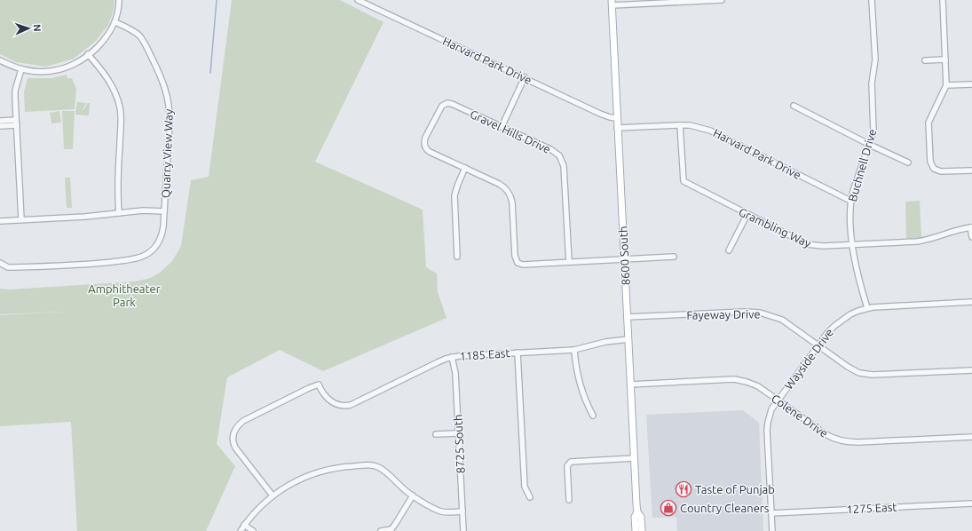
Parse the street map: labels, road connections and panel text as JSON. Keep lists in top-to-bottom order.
{
  "streets": {
    "main road": ["8600 South"],
    "street": [
      "Harvard Park Drive",
      "Gravel Hills Drive",
      "Quarry View Way",
      "Buchnell Drive",
      "Grambling Way",
      "Fayeway Drive",
      "1185 East",
      "Wayside Drive",
      "Colene Drive",
      "8725 South",
      "1275 East"
    ]
  },
  "crossings": [
    ["Harvard Park Drive", "Buchnell Drive"],
    ["Harvard Park Drive", "Grambling Way"],
    ["Harvard Park Drive", "8600 South"],
    ["Buchnell Drive", "Grambling Way"],
    ["Buchnell Drive", "Wayside Drive"],
    ["8600 South", "Fayeway Drive"],
    ["8600 South", "1185 East"],
    ["8600 South", "Colene Drive"],
    ["Fayeway Drive", "Wayside Drive"],
    ["1185 East", "8725 South"],
    ["Wayside Drive", "Colene Drive"],
    ["Wayside Drive", "1275 East"]
  ],
  "parks": ["Amphitheater Park"],
  "places": {
    "restaurant": ["Taste of Punjab"],
    "shop": ["Country Cleaners"]
  },
  "north": "right"
}
